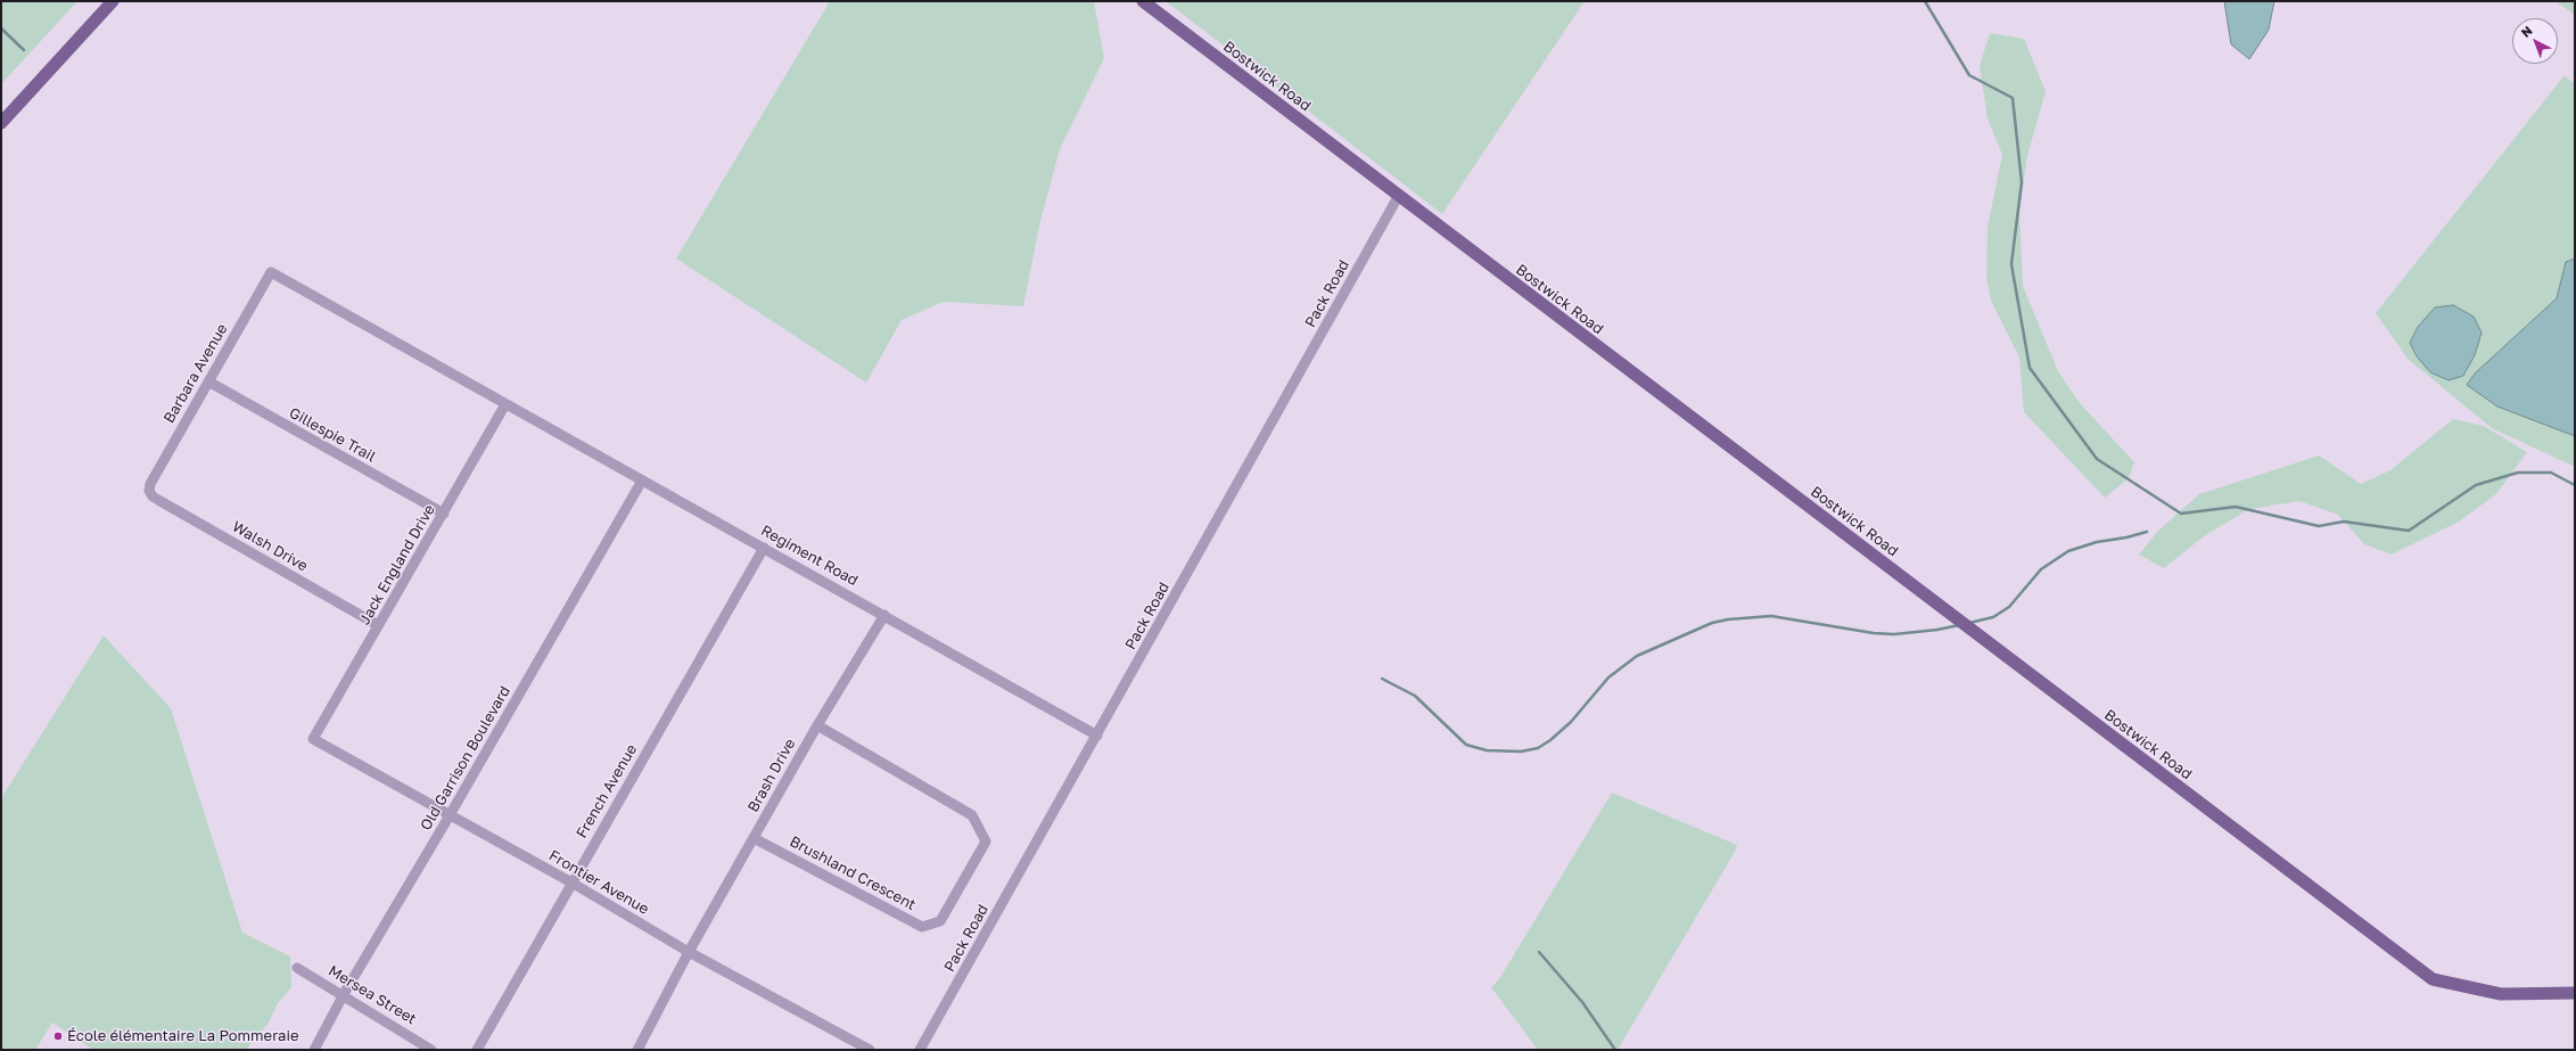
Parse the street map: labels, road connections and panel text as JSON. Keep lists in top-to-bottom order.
{
  "streets": {
    "main road": ["Bostwick Road"],
    "street": [
      "Pack Road",
      "Barbara Avenue",
      "Gillespie Trail",
      "Walsh Drive",
      "Regiment Road",
      "Jack England Drive",
      "Old Garrison Boulevard",
      "Brash Drive",
      "French Avenue",
      "Brushland Crescent",
      "Frontier Avenue",
      "Mersea Street"
    ]
  },
  "crossings": [
    ["Bostwick Road", "Pack Road"],
    ["Pack Road", "Regiment Road"],
    ["Barbara Avenue", "Gillespie Trail"],
    ["Barbara Avenue", "Walsh Drive"],
    ["Barbara Avenue", "Regiment Road"],
    ["Gillespie Trail", "Jack England Drive"],
    ["Walsh Drive", "Jack England Drive"],
    ["Regiment Road", "Jack England Drive"],
    ["Regiment Road", "Old Garrison Boulevard"],
    ["Regiment Road", "Brash Drive"],
    ["Regiment Road", "French Avenue"],
    ["Jack England Drive", "Frontier Avenue"],
    ["Old Garrison Boulevard", "Frontier Avenue"],
    ["Old Garrison Boulevard", "Mersea Street"],
    ["Brash Drive", "Brushland Crescent"],
    ["Brash Drive", "Frontier Avenue"],
    ["French Avenue", "Frontier Avenue"]
  ],
  "places": ["École élémentaire La Pommeraie"],
  "north": "top left"
}
